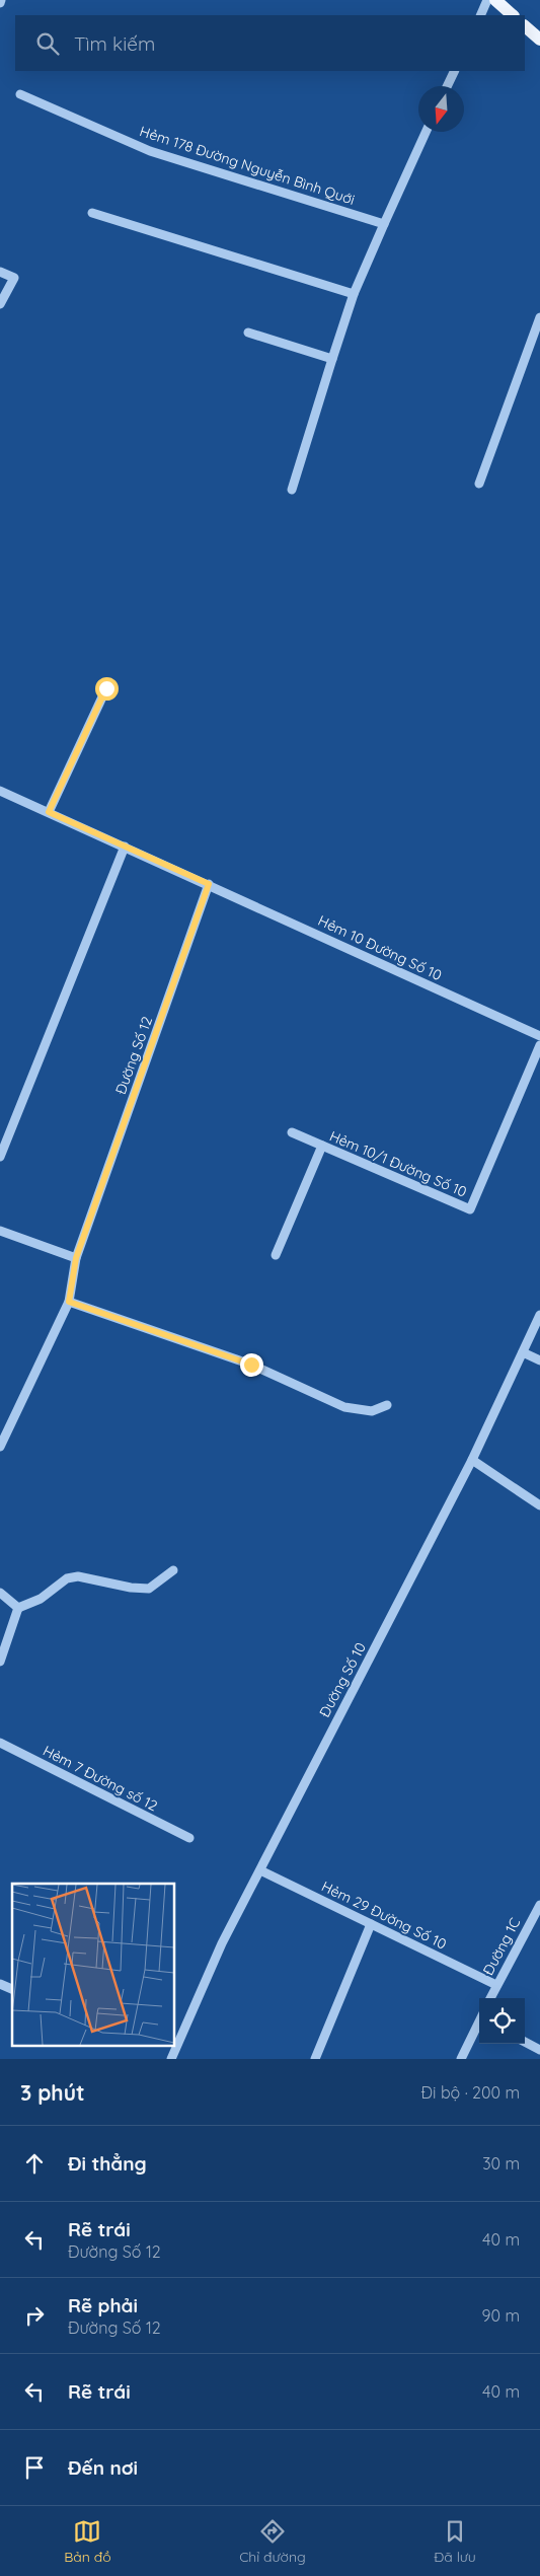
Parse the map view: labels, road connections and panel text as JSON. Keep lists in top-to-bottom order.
{
  "streets": {
    "street": [
      "Hẻm 178 Đường Nguyễn Bình Quới",
      "Hẻm 10 Đường Số 10",
      "Đường Số 12",
      "Hẻm 10/1 Đường Số 10",
      "Đường Số 10",
      "Hẻm 7 Đường số 12",
      "Hẻm 29 Đường Số 10",
      "Đường 1C"
    ]
  },
  "crossings": [
    ["Hẻm 10 Đường Số 10", "Đường Số 12"],
    ["Đường Số 10", "Hẻm 29 Đường Số 10"],
    ["Hẻm 29 Đường Số 10", "Đường 1C"]
  ],
  "north": "bottom",
  "page": {
    "search": "Tìm kiếm",
    "heading": ["3 phút", "Đi bộ · 200 m"],
    "list": [
      ["Đi thẳng", "30 m"],
      ["Rẽ trái", "Đường Số 12", "40 m"],
      ["Rẽ phải", "Đường Số 12", "90 m"],
      ["Rẽ trái", "40 m"],
      "Đến nơi"
    ],
    "nav": ["Bản đồ", "Chỉ đường", "Đã lưu"]
  }
}
